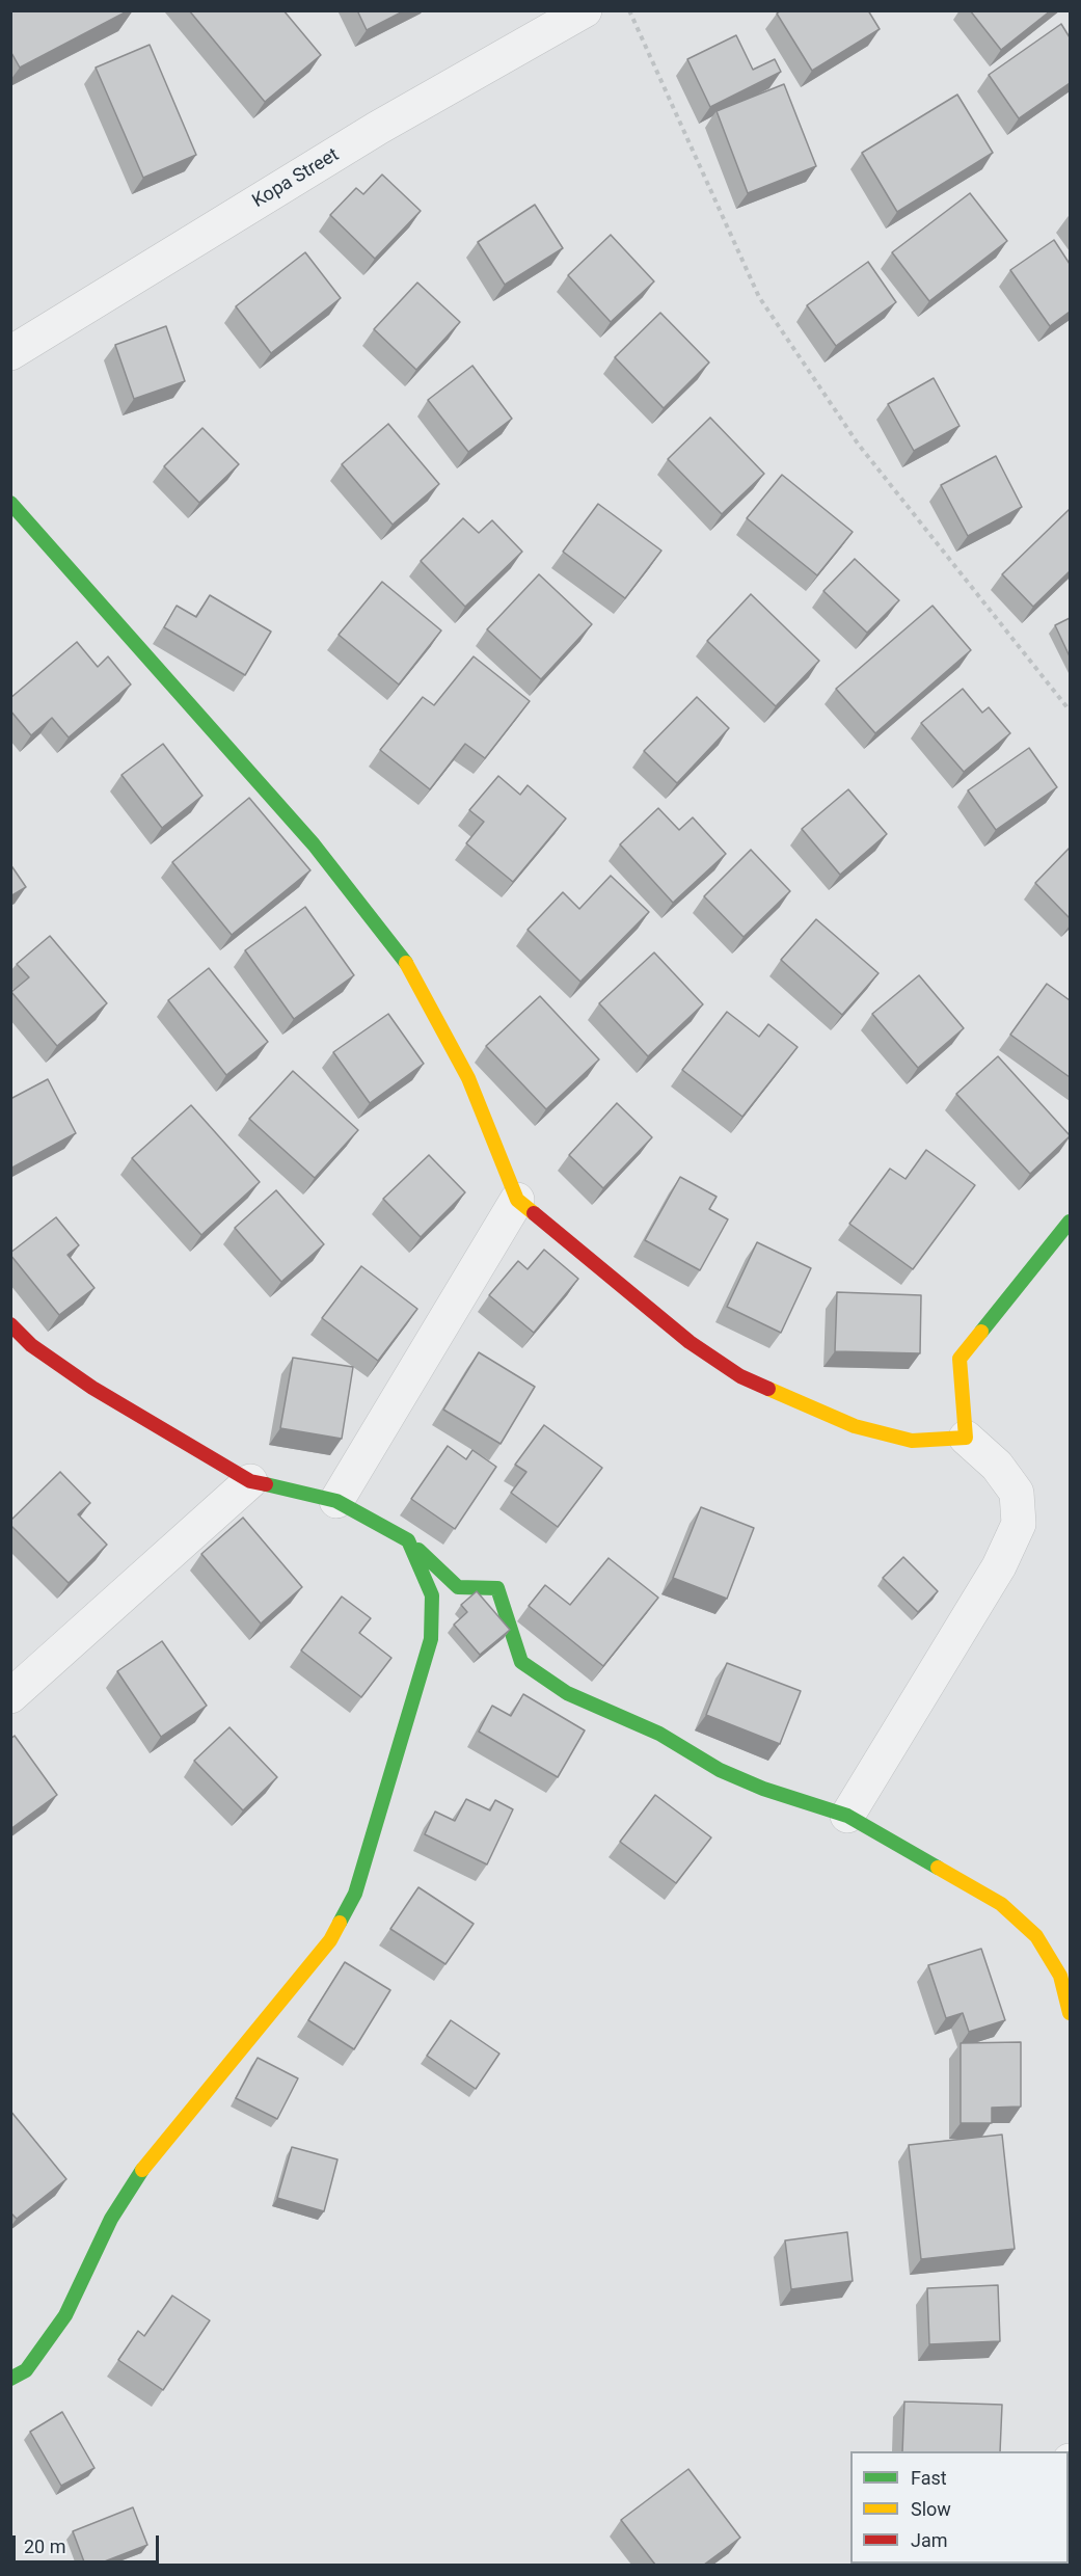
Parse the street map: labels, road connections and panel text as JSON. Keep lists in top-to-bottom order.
{
  "streets": {
    "street": ["Kopa Street"]
  },
  "legend": ["Fast", "Slow", "Jam"],
  "scale_bar": "20 m"
}
